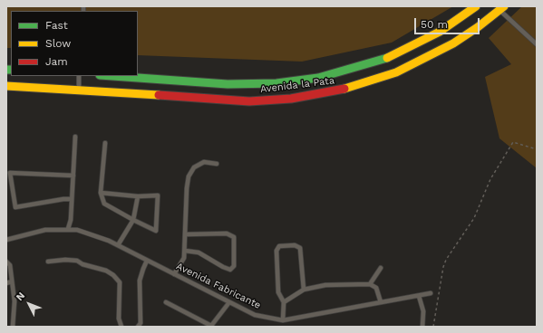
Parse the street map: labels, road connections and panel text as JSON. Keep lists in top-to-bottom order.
{
  "streets": {
    "main road": ["Avenida la Pata"],
    "lane": ["Avenida Fabricante"]
  },
  "legend": ["Fast", "Slow", "Jam"],
  "scale_bar": "50 m",
  "north": "top left"
}
